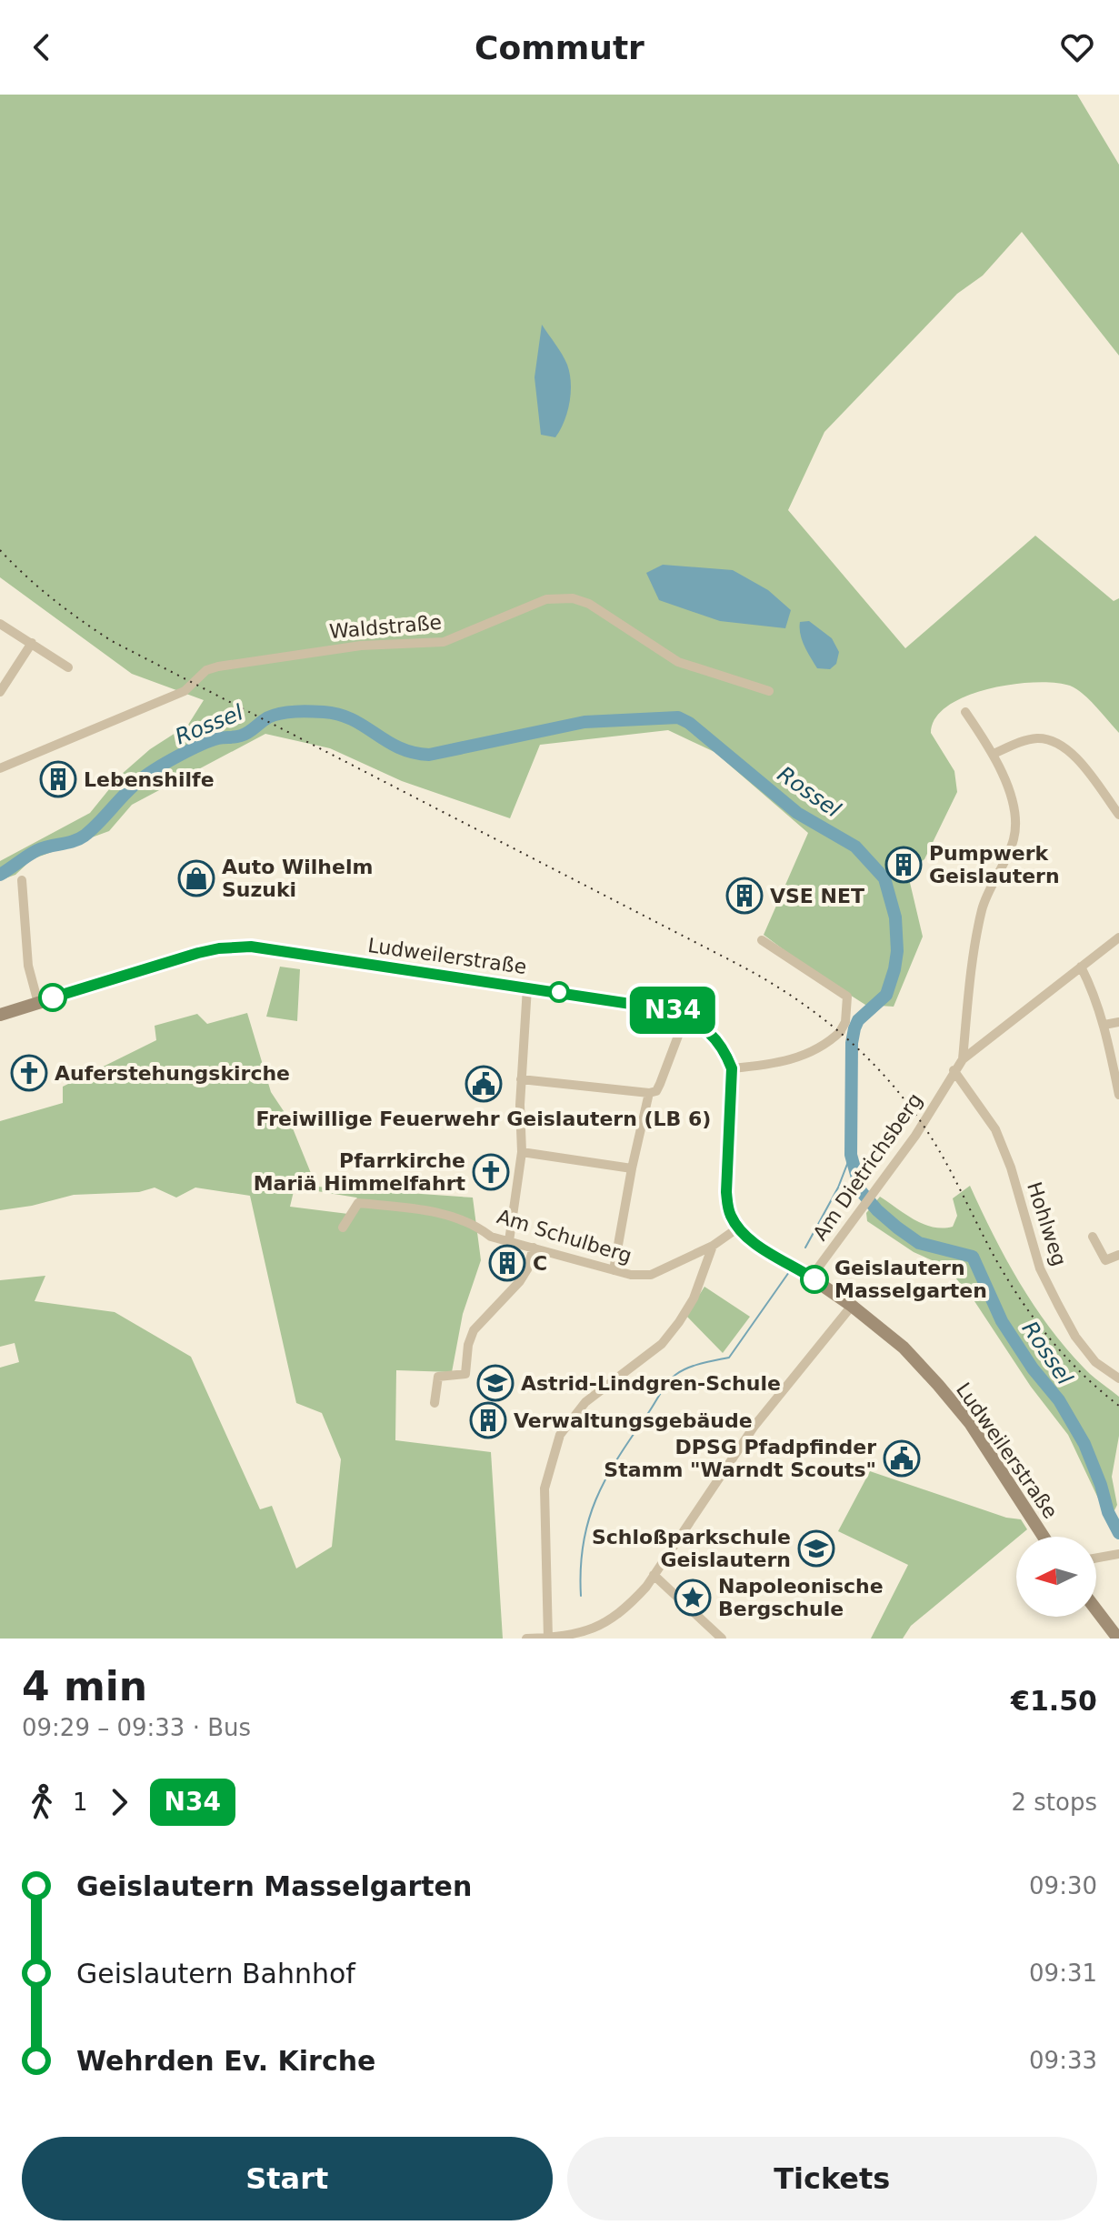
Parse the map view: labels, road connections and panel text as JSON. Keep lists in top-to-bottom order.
{
  "streets": {
    "main road": ["Ludweilerstraße"],
    "street": [
      "Waldstraße",
      "Am Dietrichsberg",
      "Hohlweg",
      "Am Schulberg"
    ]
  },
  "crossings": [
    ["Ludweilerstraße", "Am Dietrichsberg"],
    ["Ludweilerstraße", "Am Schulberg"],
    ["Am Dietrichsberg", "Hohlweg"]
  ],
  "water": ["Rossel"],
  "places": {
    "building": [
      "Lebenshilfe",
      "Pumpwerk Geislautern",
      "VSE NET",
      "C",
      "Verwaltungsgebäude"
    ],
    "shop": ["Auto Wilhelm Suzuki"],
    "church": ["Auferstehungskirche", "Pfarrkirche Mariä Himmelfahrt"],
    "public building": ["Freiwillige Feuerwehr Geislautern (LB 6)", "DPSG Pfadpfinder Stamm \"Warndt Scouts\""],
    "other": ["Geislautern Masselgarten"],
    "school or university": ["Astrid-Lindgren-Schule", "Schloßparkschule Geislautern"],
    "place": ["Napoleonische Bergschule"]
  },
  "lines": ["bus line N34"],
  "north": "left",
  "page": {
    "header": "Commutr",
    "on_map": "N34",
    "heading": ["4 min", "09:29 – 09:33 · Bus", "€1.50"],
    "legs": ["1", "N34", "2 stops"],
    "list": [
      {
        "name": "Geislautern Masselgarten",
        "value": "09:30"
      },
      {
        "name": "Geislautern Bahnhof",
        "value": "09:31"
      },
      {
        "name": "Wehrden Ev. Kirche",
        "value": "09:33"
      }
    ],
    "buttons": ["Start", "Tickets"]
  }
}
